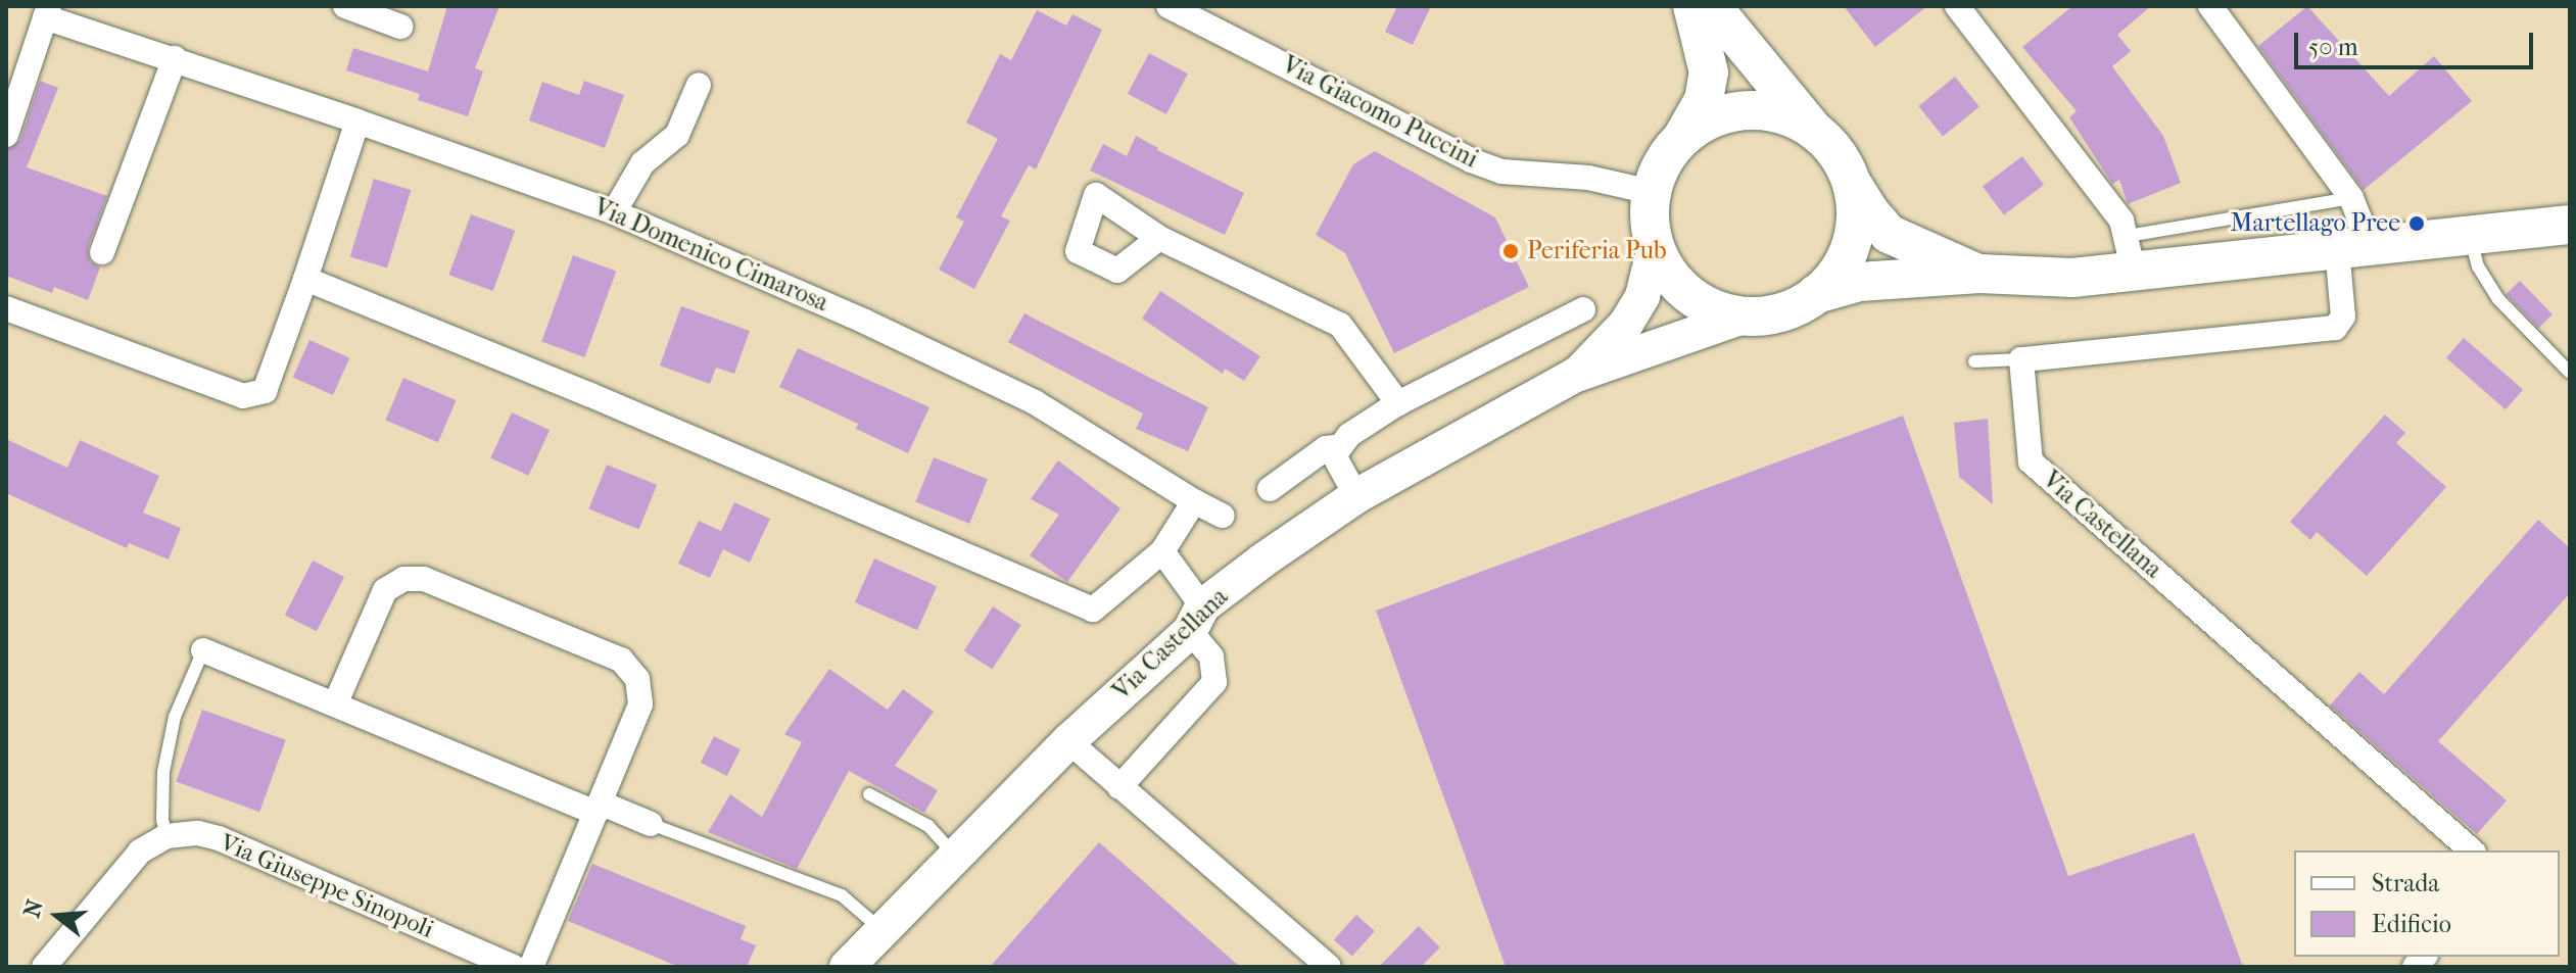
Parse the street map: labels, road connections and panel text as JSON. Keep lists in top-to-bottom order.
{
  "streets": {
    "street": [
      "Via Giacomo Puccini",
      "Via Domenico Cimarosa",
      "Via Castellana",
      "Via Giuseppe Sinopoli"
    ]
  },
  "crossings": [
    ["Via Giacomo Puccini", "Via Castellana"]
  ],
  "places": ["Martellago Pree", "Periferia Pub"],
  "legend": ["Strada", "Edificio"],
  "scale_bar": "50 m",
  "north": "left"
}
